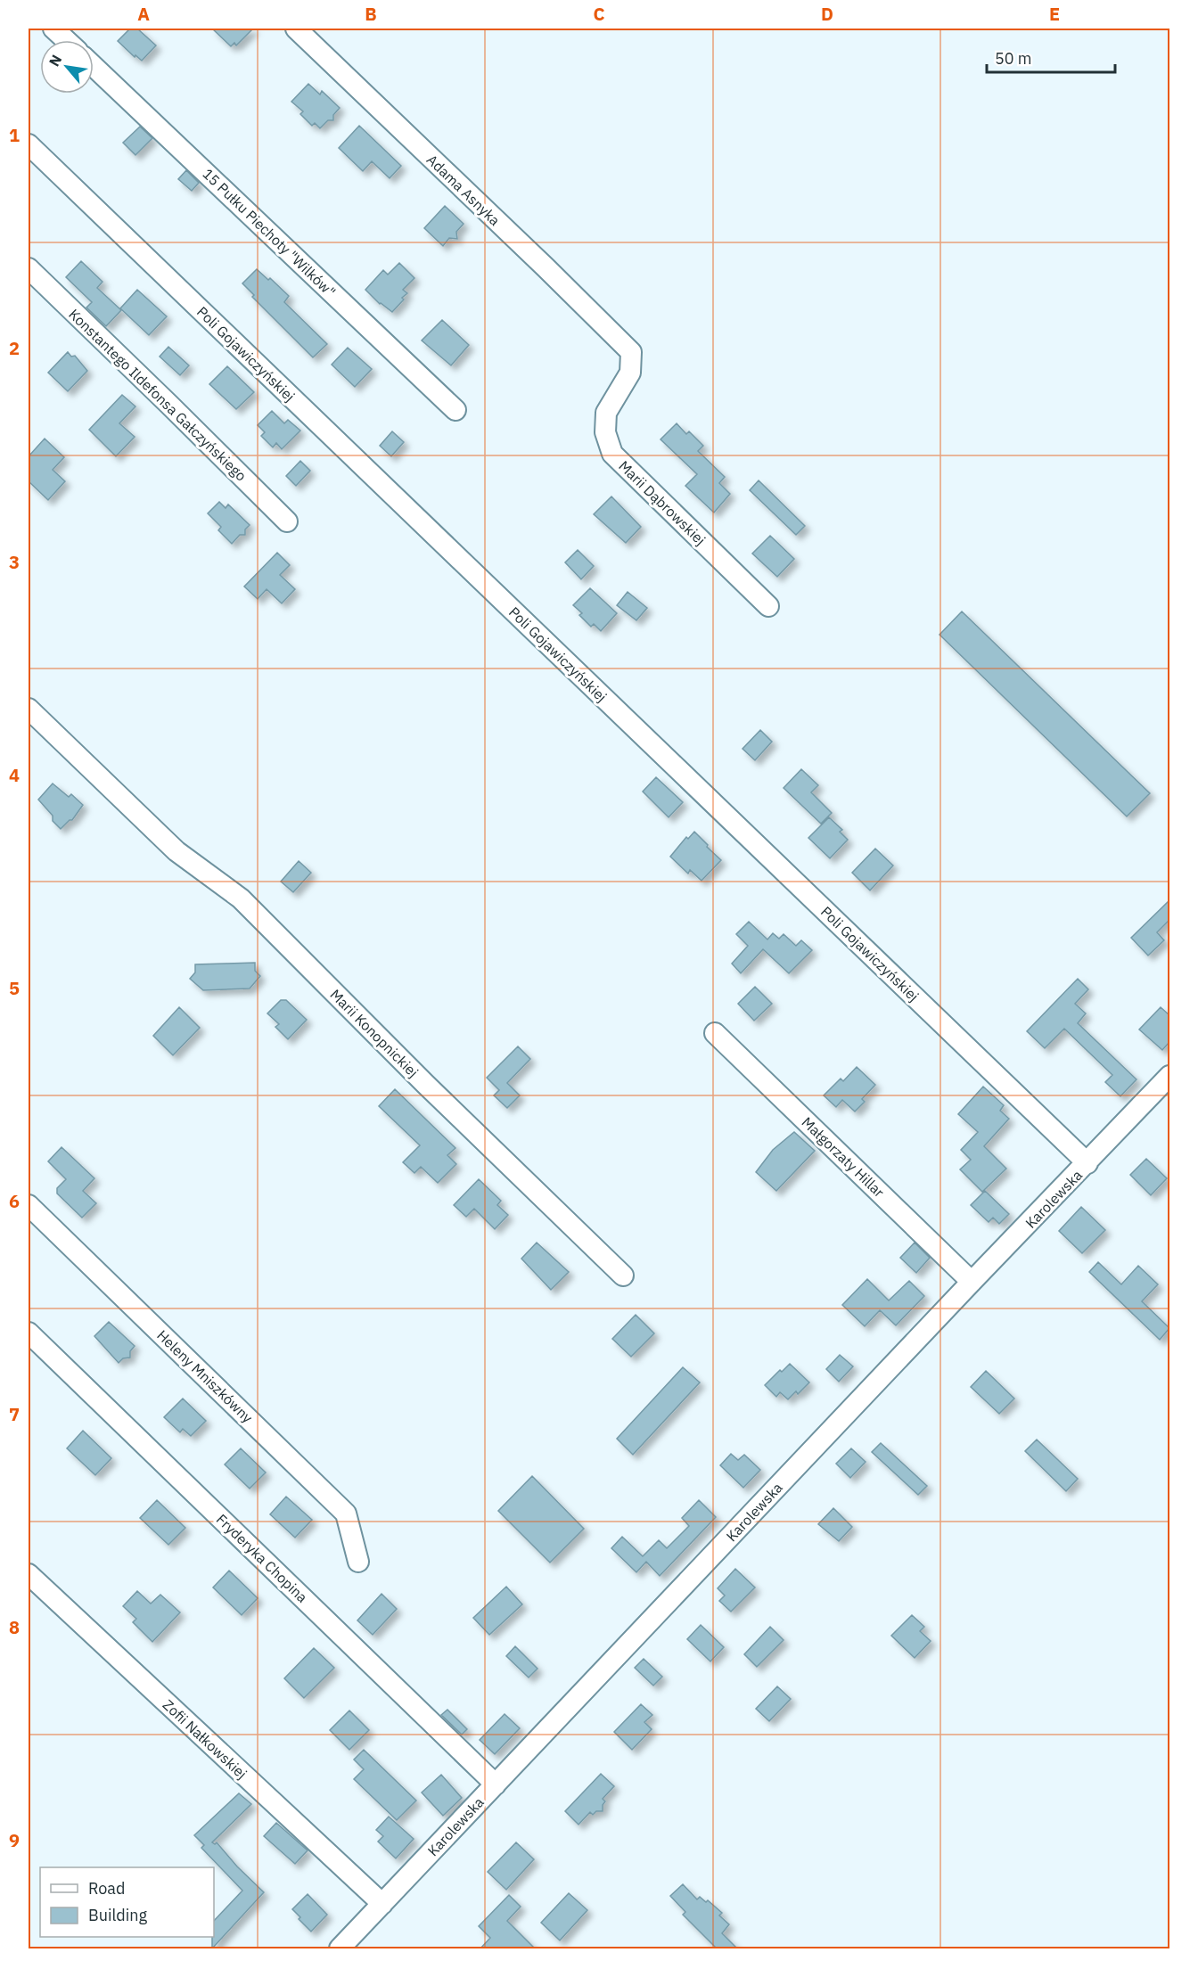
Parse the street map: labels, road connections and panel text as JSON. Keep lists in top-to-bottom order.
{
  "streets": {
    "street": [
      "Adama Asnyka",
      "15 Pułku Piechoty \"Wilków\"",
      "Poli Gojawiczyńskiej",
      "Konstantego Ildefonsa Gałczyńskiego",
      "Marii Dąbrowskiej",
      "Marii Konopnickiej",
      "Małgorzaty Hillar",
      "Karolewska",
      "Heleny Mniszkówny",
      "Fryderyka Chopina",
      "Zofii Nałkowskiej"
    ]
  },
  "crossings": [
    ["Adama Asnyka", "Marii Dąbrowskiej"],
    ["Poli Gojawiczyńskiej", "Karolewska"],
    ["Małgorzaty Hillar", "Karolewska"],
    ["Karolewska", "Fryderyka Chopina"],
    ["Karolewska", "Zofii Nałkowskiej"]
  ],
  "legend": ["Road", "Building"],
  "scale_bar": "50 m",
  "north": "top left",
  "grid": {
    "columns": [
      "A",
      "B",
      "C",
      "D",
      "E"
    ],
    "rows": [
      "1",
      "2",
      "3",
      "4",
      "5",
      "6",
      "7",
      "8",
      "9"
    ]
  }
}
